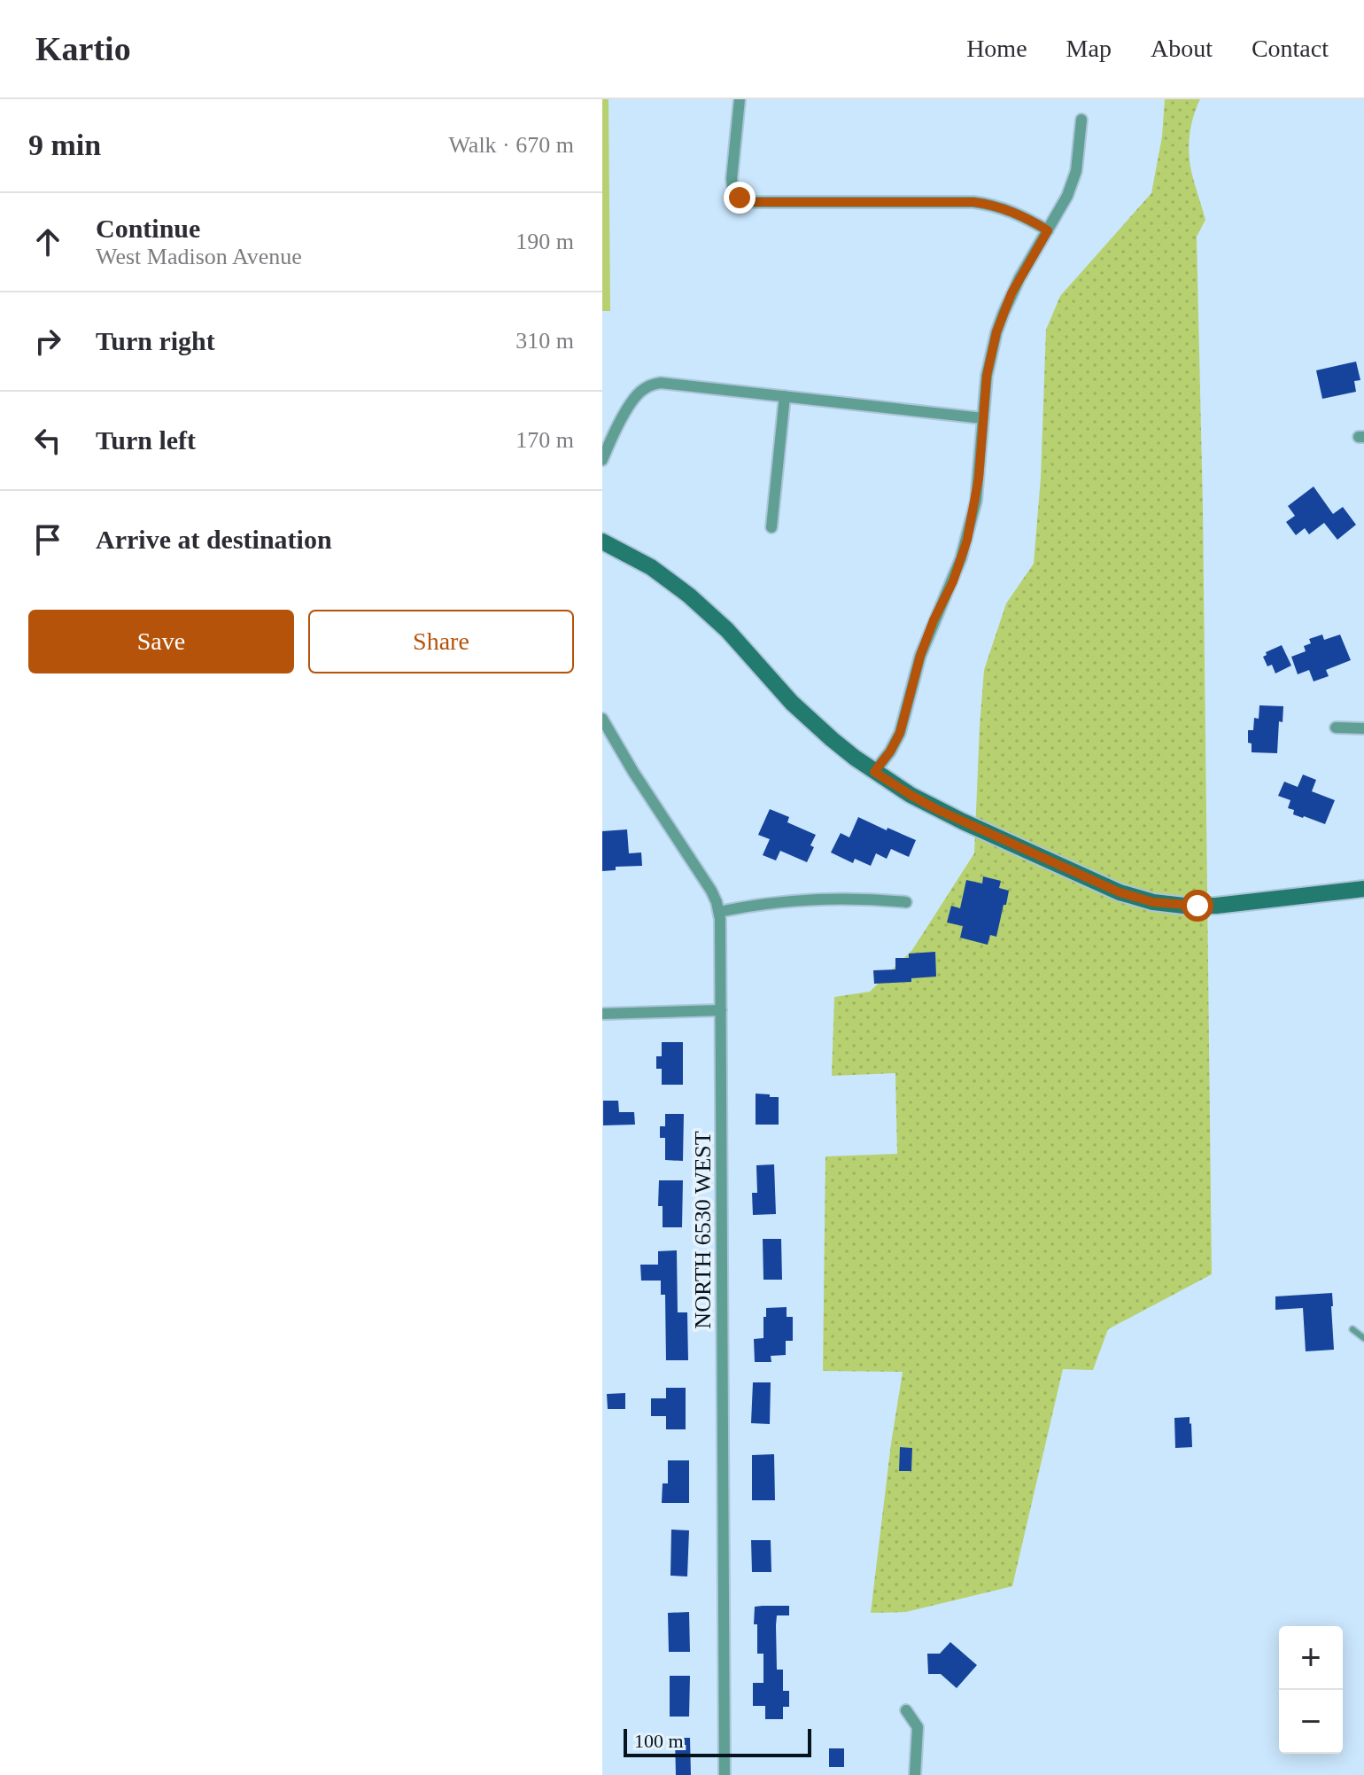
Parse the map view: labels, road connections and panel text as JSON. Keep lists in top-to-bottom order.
{
  "streets": {
    "street": ["NORTH 6530 WEST"]
  },
  "scale_bar": "100 m",
  "page": {
    "header": "Kartio",
    "nav": [
      "Home",
      "Map",
      "About",
      "Contact"
    ],
    "heading": ["9 min", "Walk · 670 m"],
    "list": [
      ["Continue", "West Madison Avenue", "190 m"],
      ["Turn right", "310 m"],
      ["Turn left", "170 m"],
      "Arrive at destination"
    ],
    "buttons": ["Save", "Share"],
    "map_buttons": ["+", "−"],
    "scale": "100 m"
  }
}
